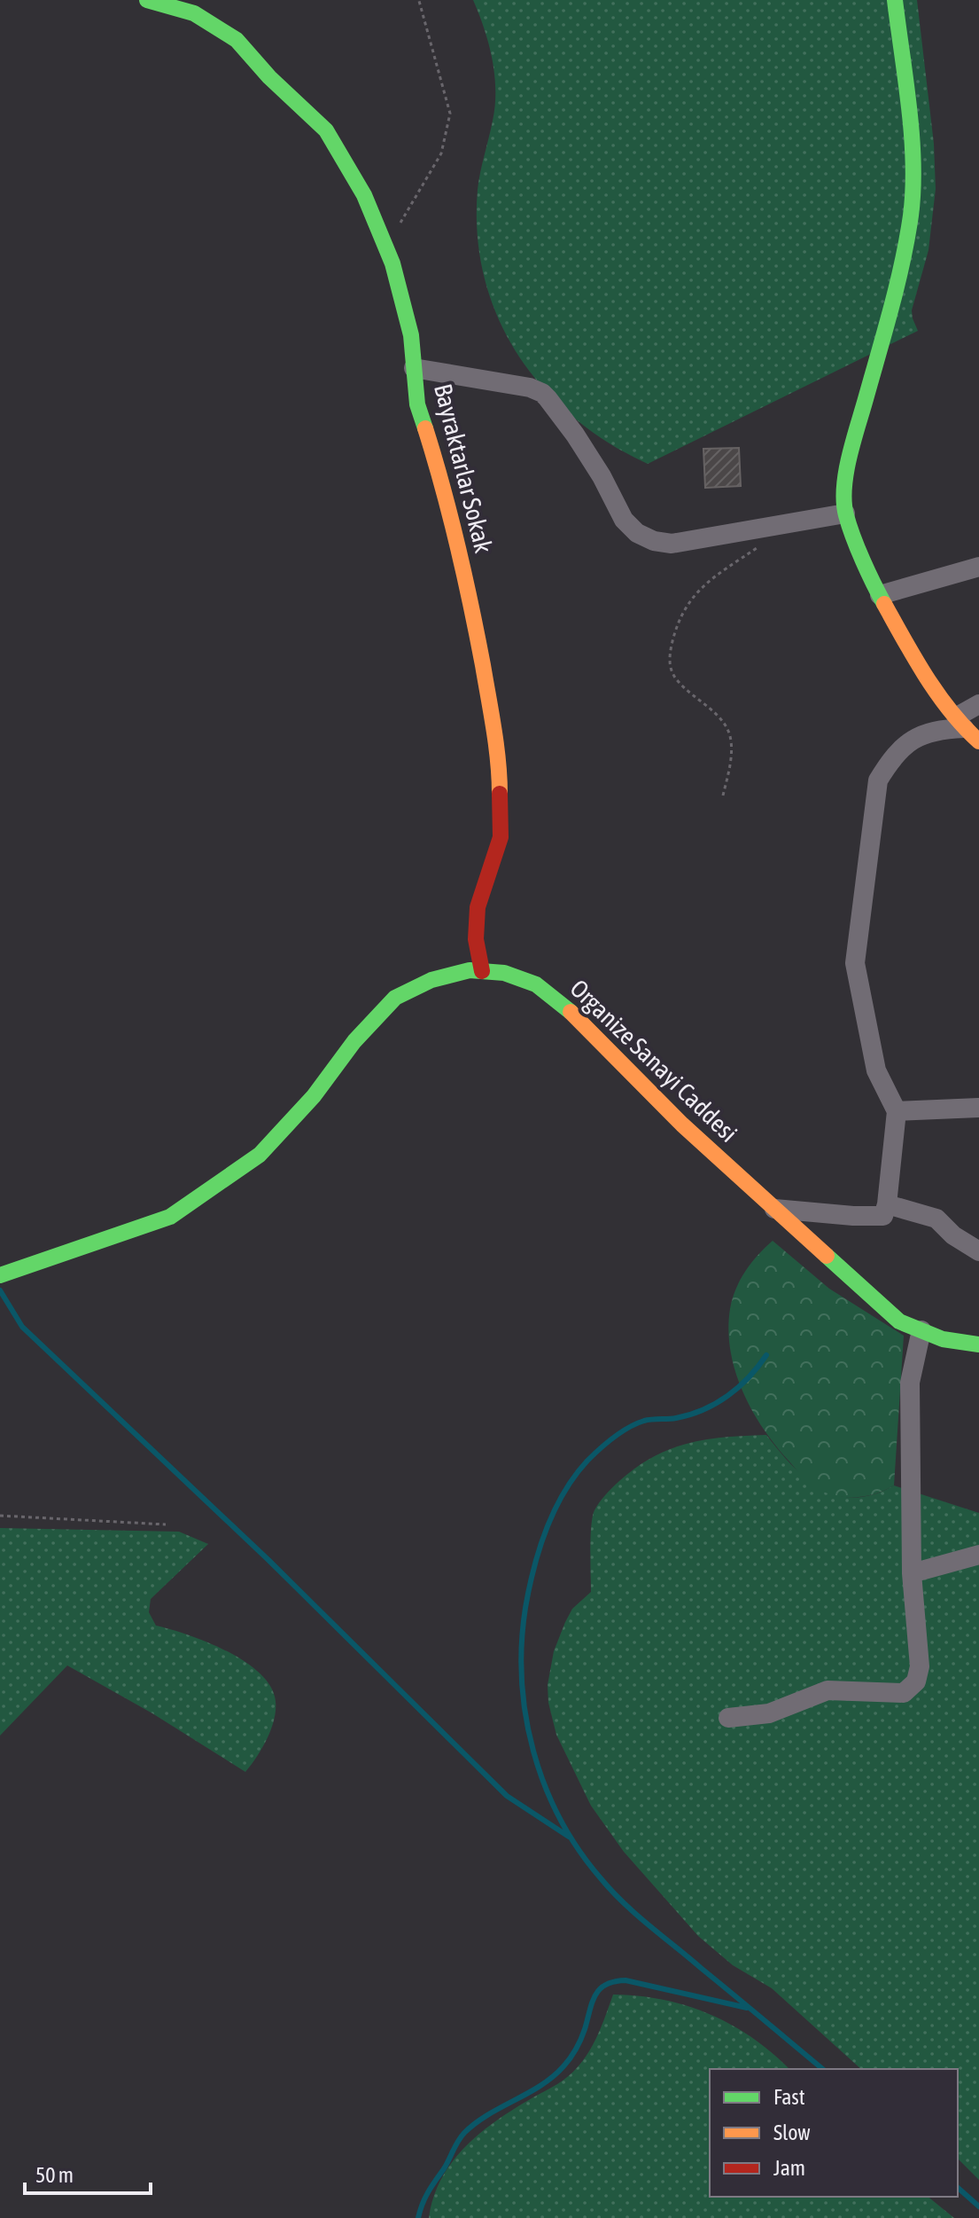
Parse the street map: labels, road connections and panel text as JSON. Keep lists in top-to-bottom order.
{
  "streets": {
    "street": ["Bayraktarlar Sokak", "Organize Sanayi Caddesi"]
  },
  "crossings": [
    ["Bayraktarlar Sokak", "Organize Sanayi Caddesi"]
  ],
  "legend": ["Fast", "Slow", "Jam"],
  "scale_bar": "50 m"
}
